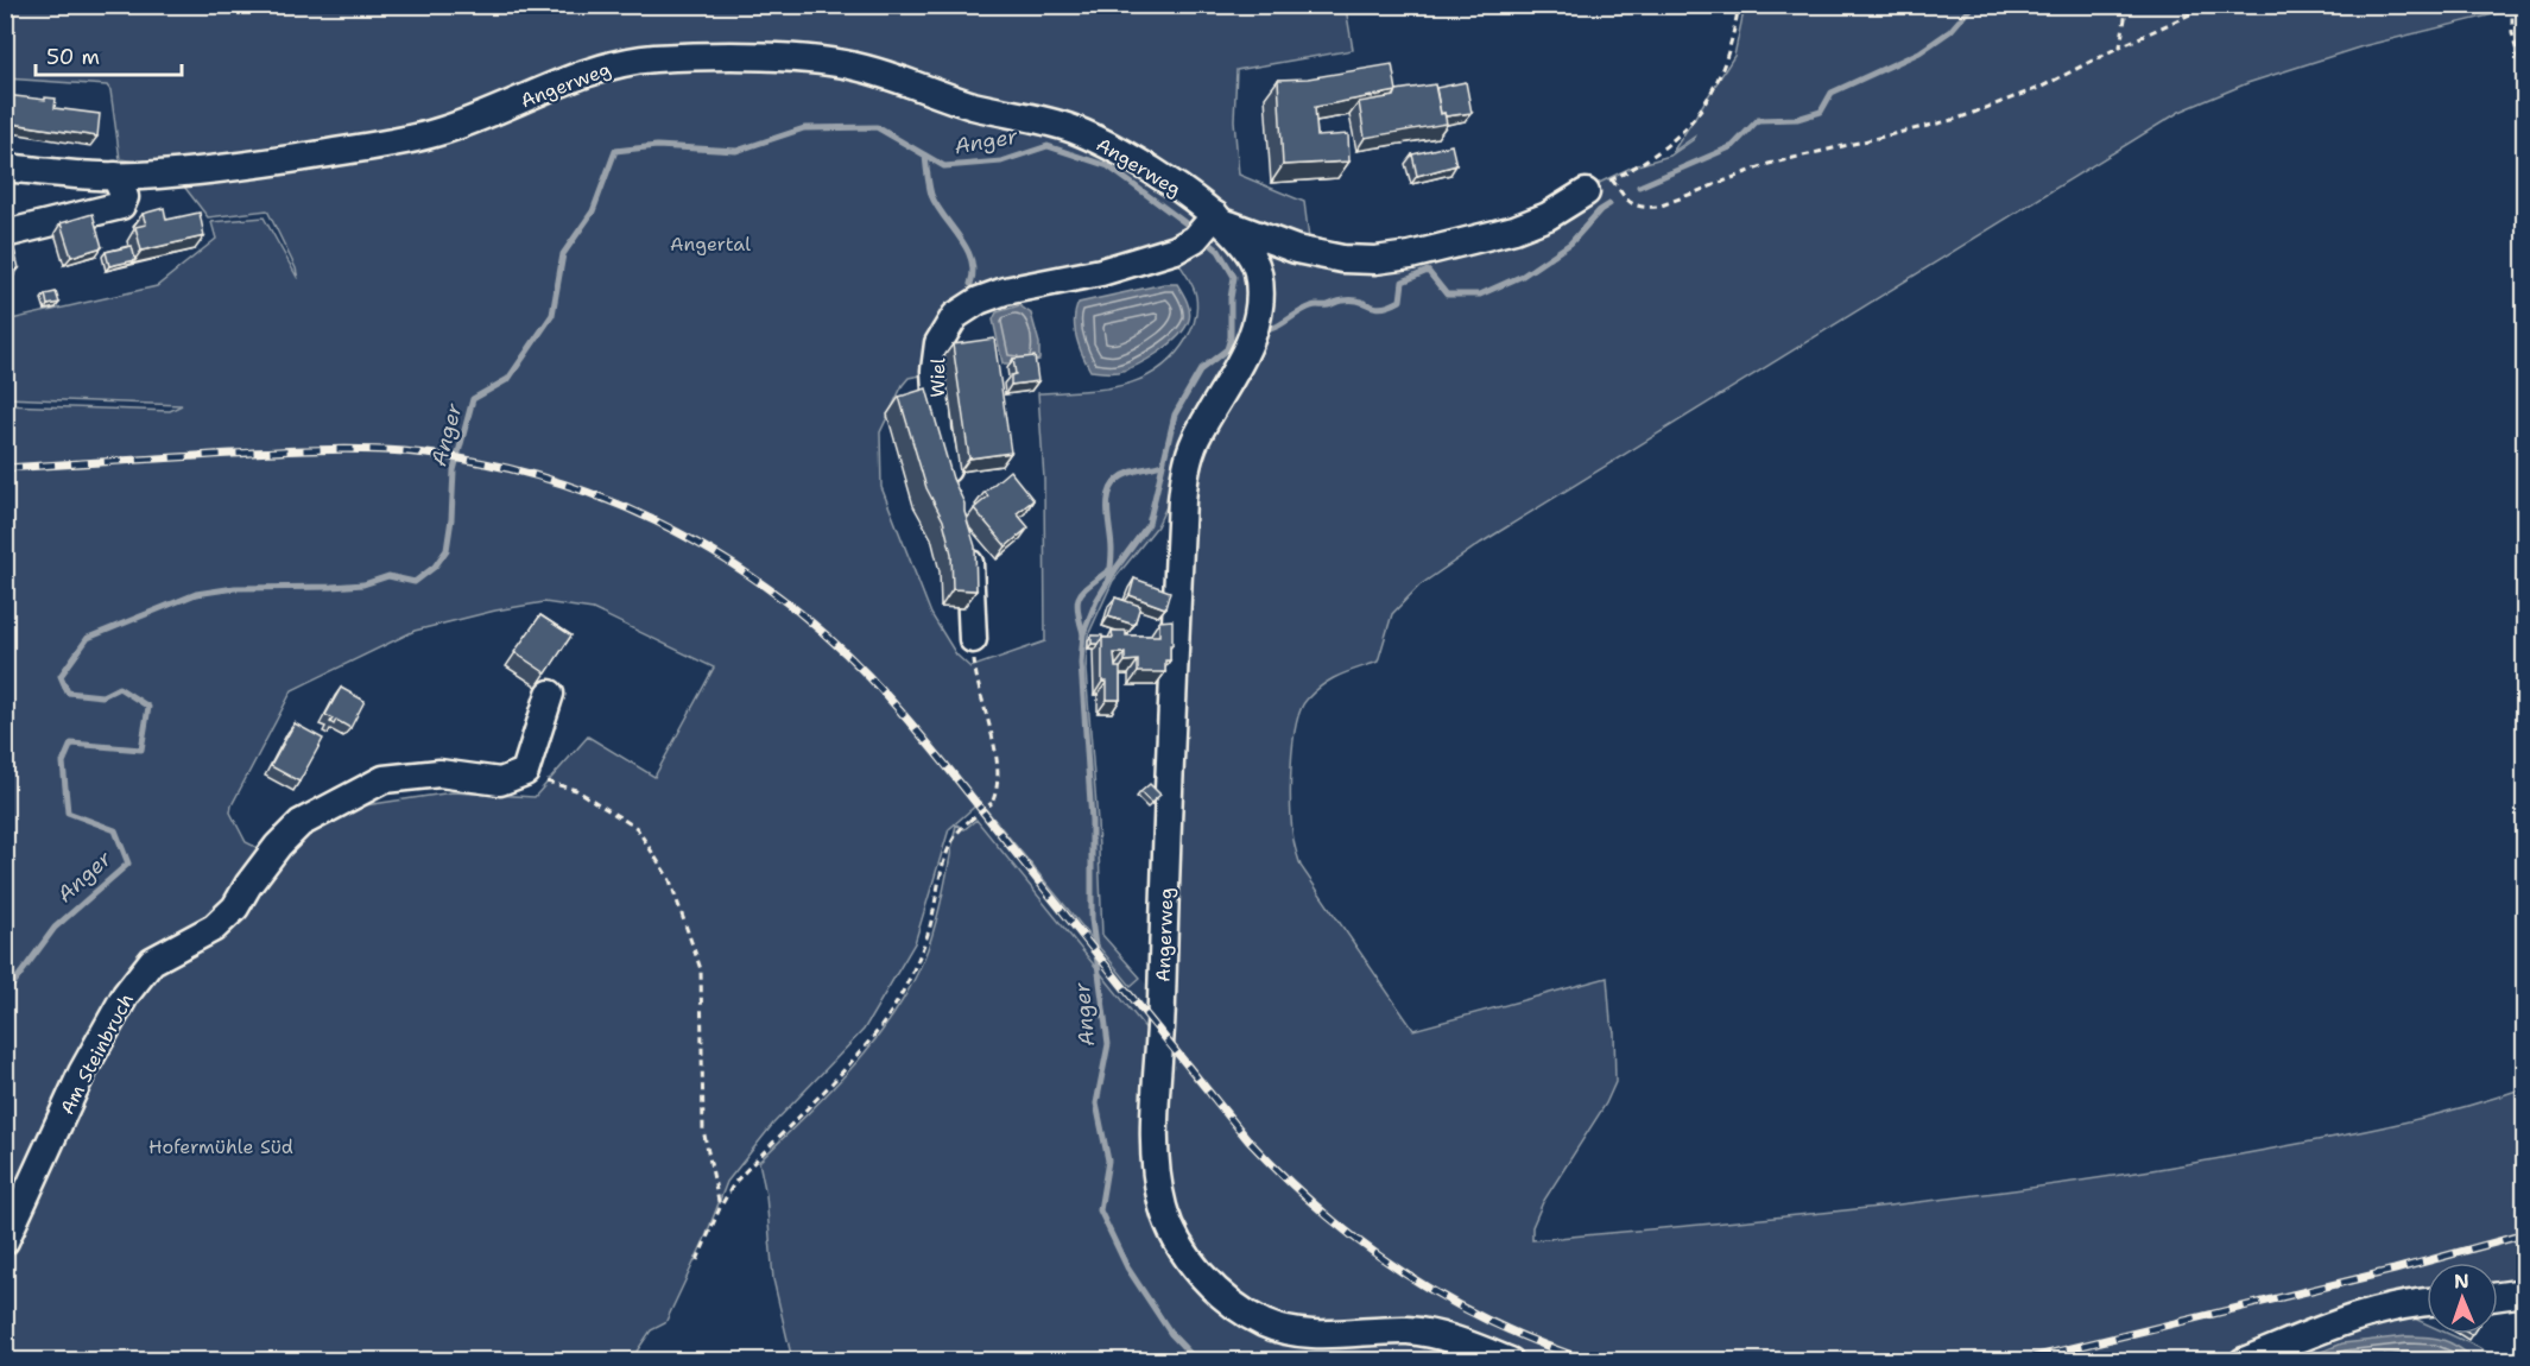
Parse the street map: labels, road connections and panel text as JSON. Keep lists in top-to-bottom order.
{
  "streets": {
    "street": ["Angerweg", "Wiel", "Am Steinbruch"]
  },
  "crossings": [
    ["Angerweg", "Wiel"]
  ],
  "water": ["Anger"],
  "parks": ["Angertal", "Hofermühle Süd"],
  "scale_bar": "50 m",
  "north": "top"
}
